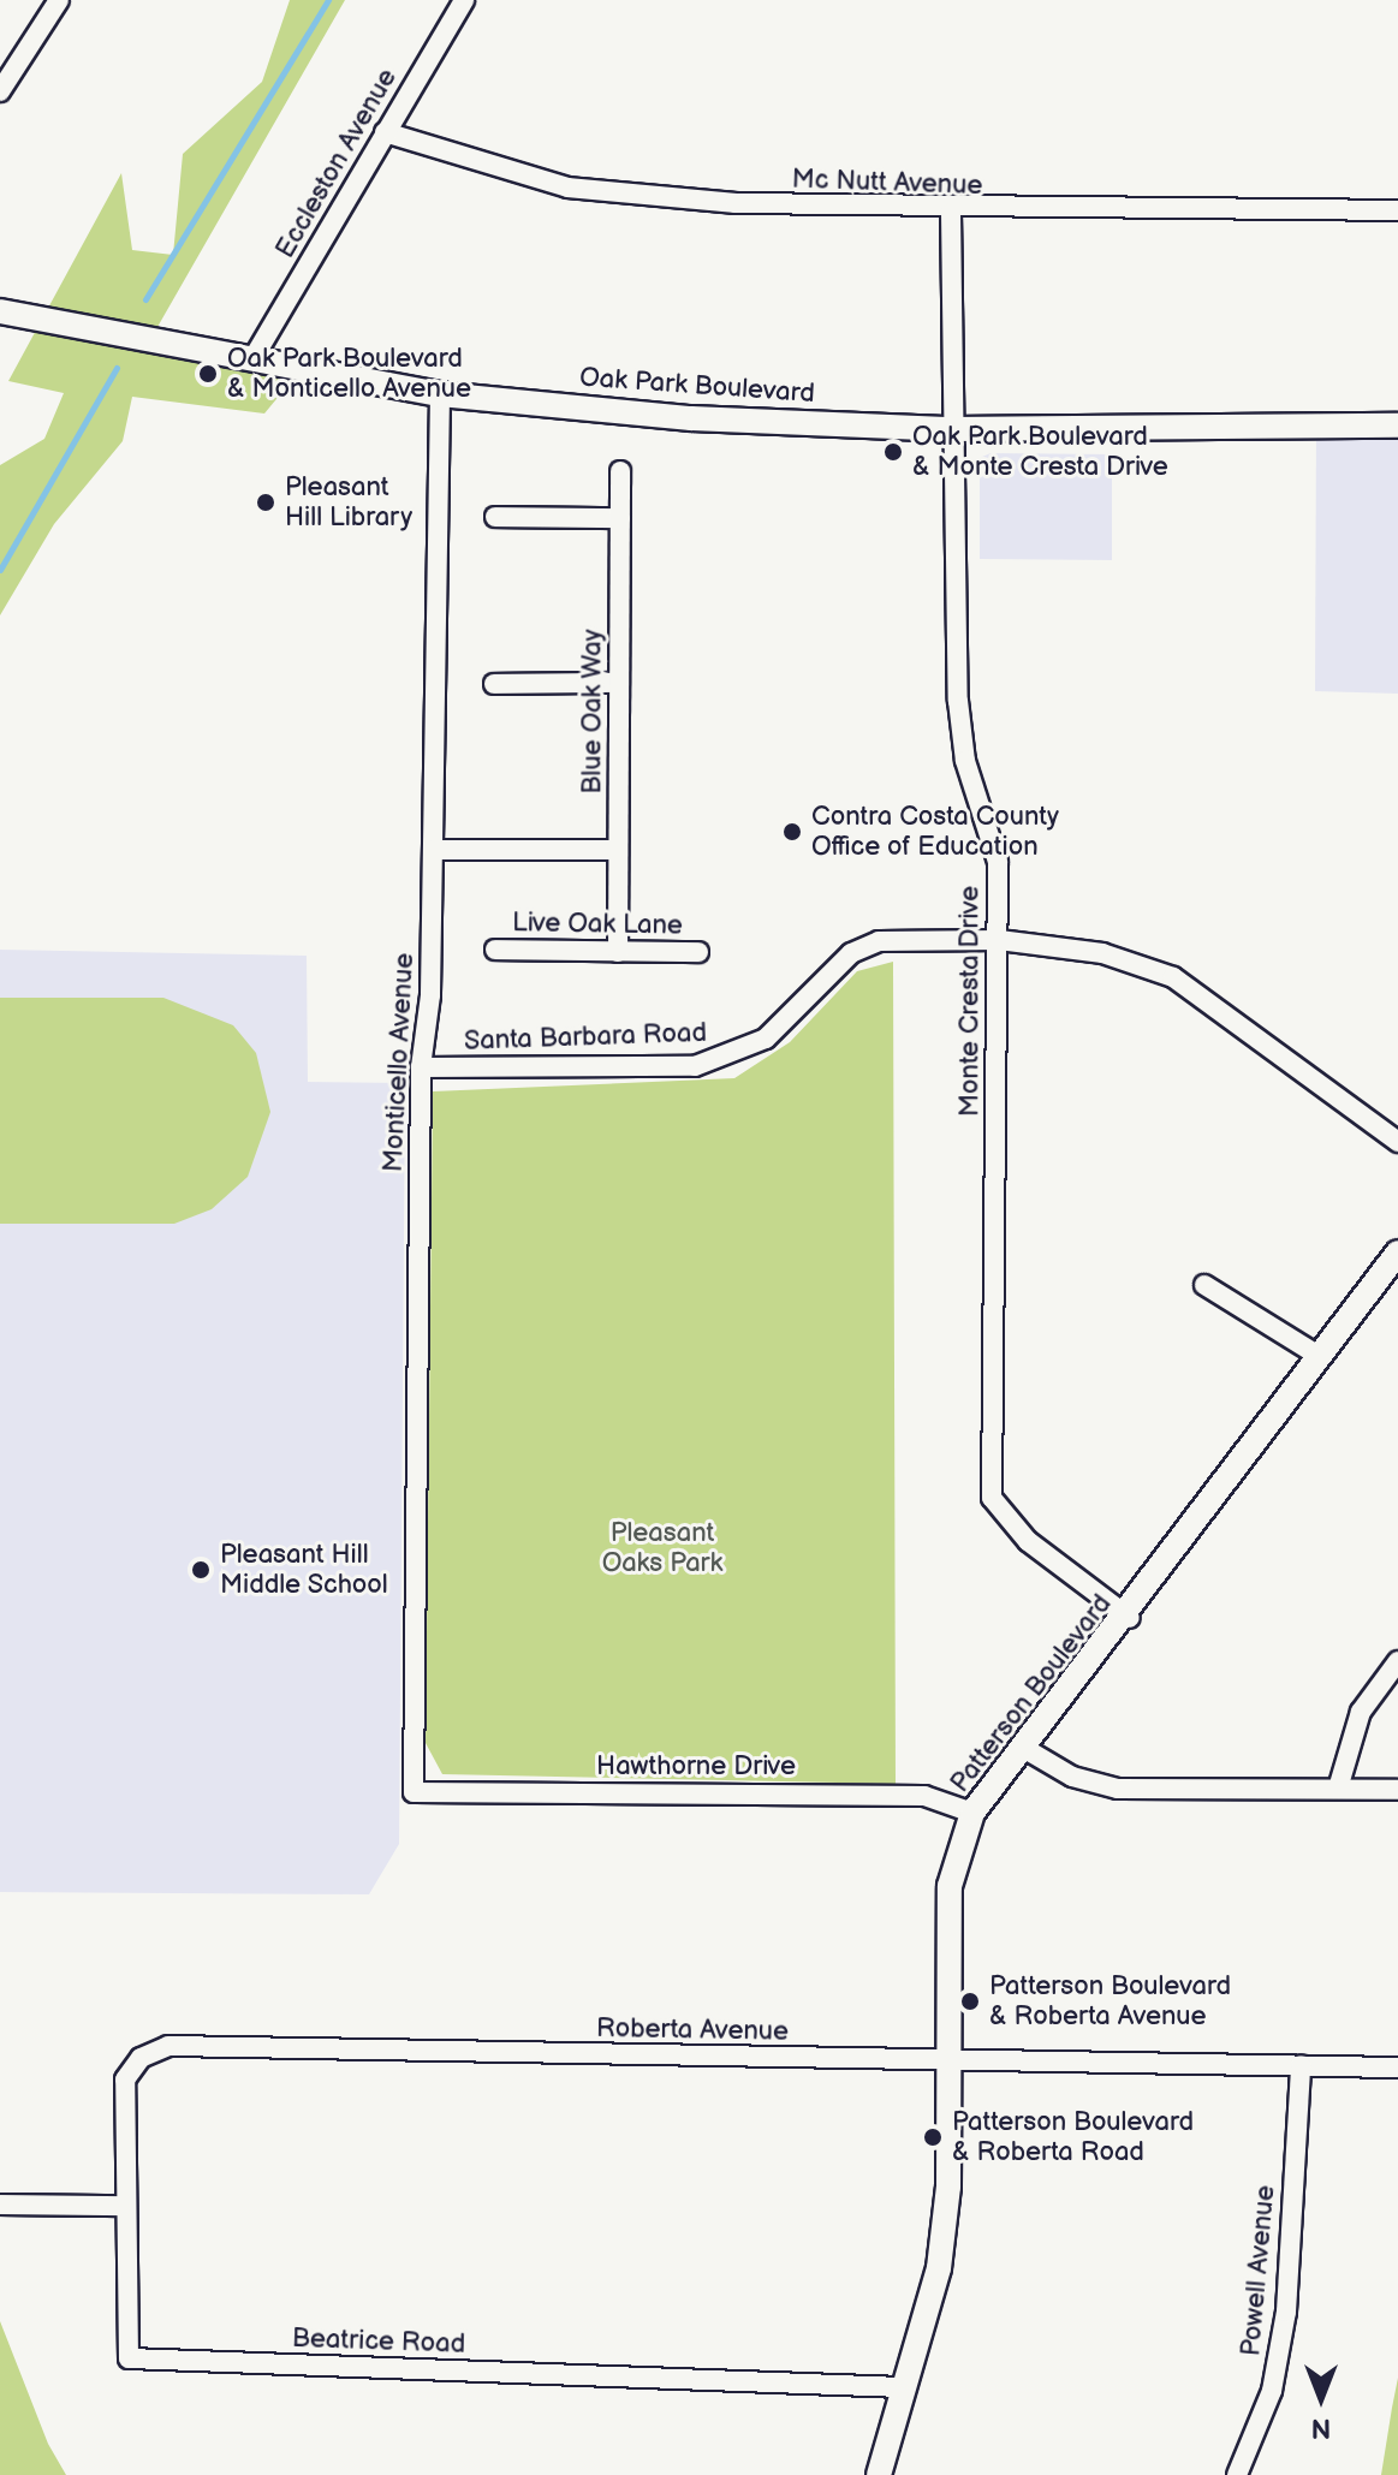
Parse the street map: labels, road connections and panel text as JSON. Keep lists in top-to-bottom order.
{
  "streets": {
    "street": [
      "Eccleston Avenue",
      "Mc Nutt Avenue",
      "Oak Park Boulevard",
      "Blue Oak Way",
      "Live Oak Lane",
      "Monte Cresta Drive",
      "Santa Barbara Road",
      "Monticello Avenue",
      "Patterson Boulevard",
      "Hawthorne Drive",
      "Roberta Avenue",
      "Powell Avenue",
      "Beatrice Road"
    ]
  },
  "crossings": [
    ["Eccleston Avenue", "Mc Nutt Avenue"],
    ["Eccleston Avenue", "Oak Park Boulevard"],
    ["Mc Nutt Avenue", "Monte Cresta Drive"],
    ["Oak Park Boulevard", "Monte Cresta Drive"],
    ["Oak Park Boulevard", "Monticello Avenue"],
    ["Blue Oak Way", "Live Oak Lane"],
    ["Monte Cresta Drive", "Santa Barbara Road"],
    ["Monte Cresta Drive", "Patterson Boulevard"],
    ["Santa Barbara Road", "Monticello Avenue"],
    ["Monticello Avenue", "Hawthorne Drive"],
    ["Patterson Boulevard", "Hawthorne Drive"],
    ["Patterson Boulevard", "Roberta Avenue"],
    ["Patterson Boulevard", "Beatrice Road"],
    ["Roberta Avenue", "Powell Avenue"],
    ["Roberta Avenue", "Beatrice Road"]
  ],
  "parks": ["Pleasant Oaks Park"],
  "places": [
    "Oak Park Boulevard & Monticello Avenue",
    "Oak Park Boulevard & Monte Cresta Drive",
    "Pleasant Hill Library",
    "Contra Costa County Office of Education",
    "Pleasant Hill Middle School",
    "Patterson Boulevard & Roberta Avenue",
    "Patterson Boulevard & Roberta Road"
  ],
  "north": "bottom"
}
